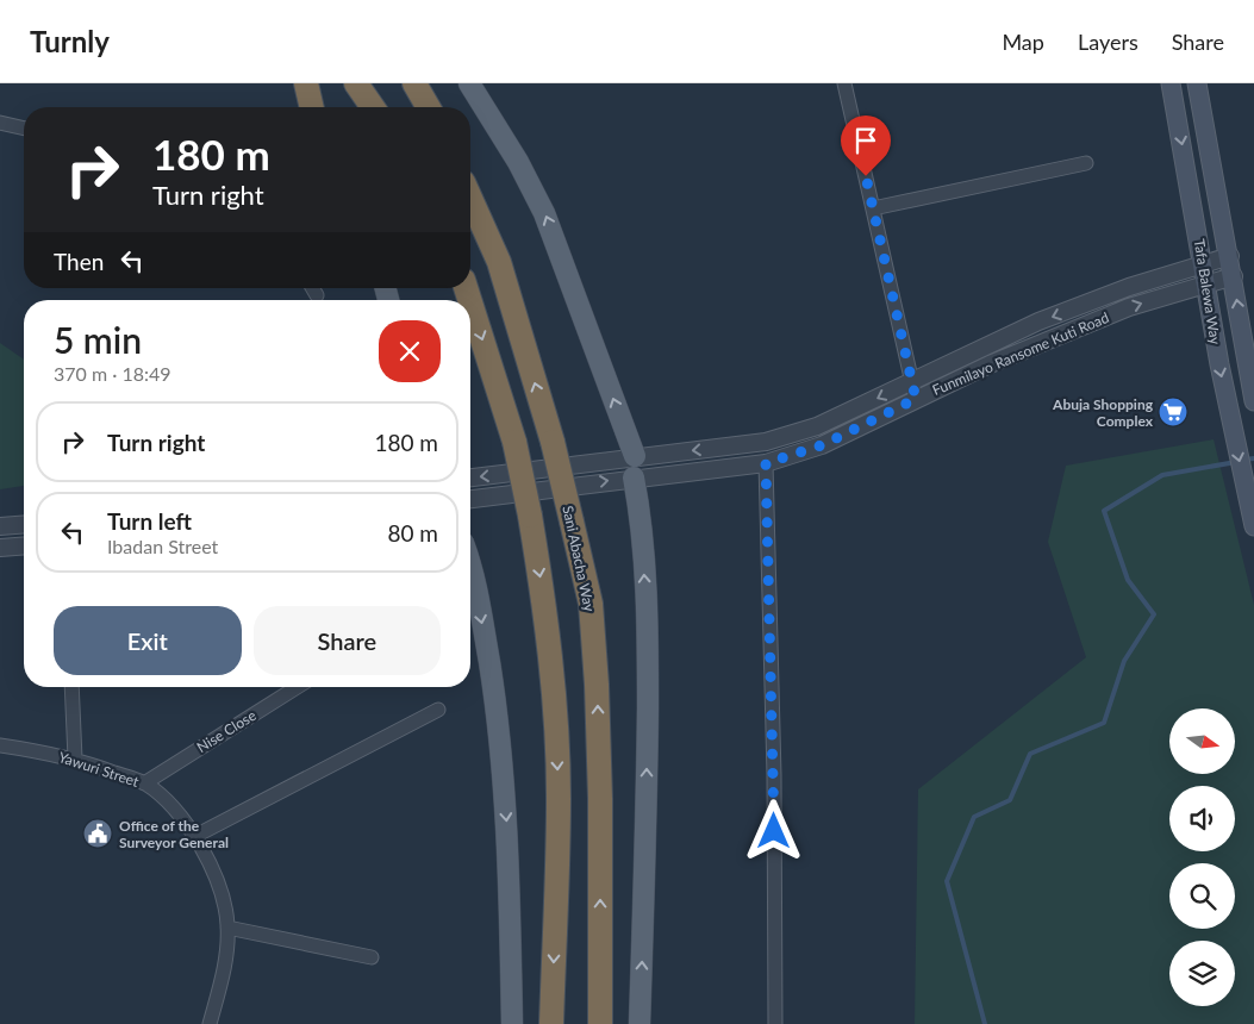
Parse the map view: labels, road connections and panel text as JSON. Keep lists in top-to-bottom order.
{
  "streets": {
    "highway": ["Sani Abacha Way"],
    "main road": ["Tafa Balewa Way"],
    "street": ["Funmilayo Ransome Kuti Road", "Nise Close", "Yawuri Street"]
  },
  "crossings": [
    ["Tafa Balewa Way", "Funmilayo Ransome Kuti Road"],
    ["Nise Close", "Yawuri Street"]
  ],
  "places": {
    "supermarket": ["Abuja Shopping Complex"],
    "public building": ["Office of the Surveyor General"]
  },
  "north": "right",
  "page": {
    "header": "Turnly",
    "nav": ["Map", "Layers", "Share"],
    "turn": ["180 m", "Turn right"],
    "then": "Then",
    "heading": ["5 min", "370 m · 18:49"],
    "list": [
      {
        "name": "Turn right",
        "value": "180 m"
      },
      {
        "name": "Turn left",
        "note": "Ibadan Street",
        "value": "80 m"
      }
    ],
    "buttons": ["Exit", "Share"]
  }
}
